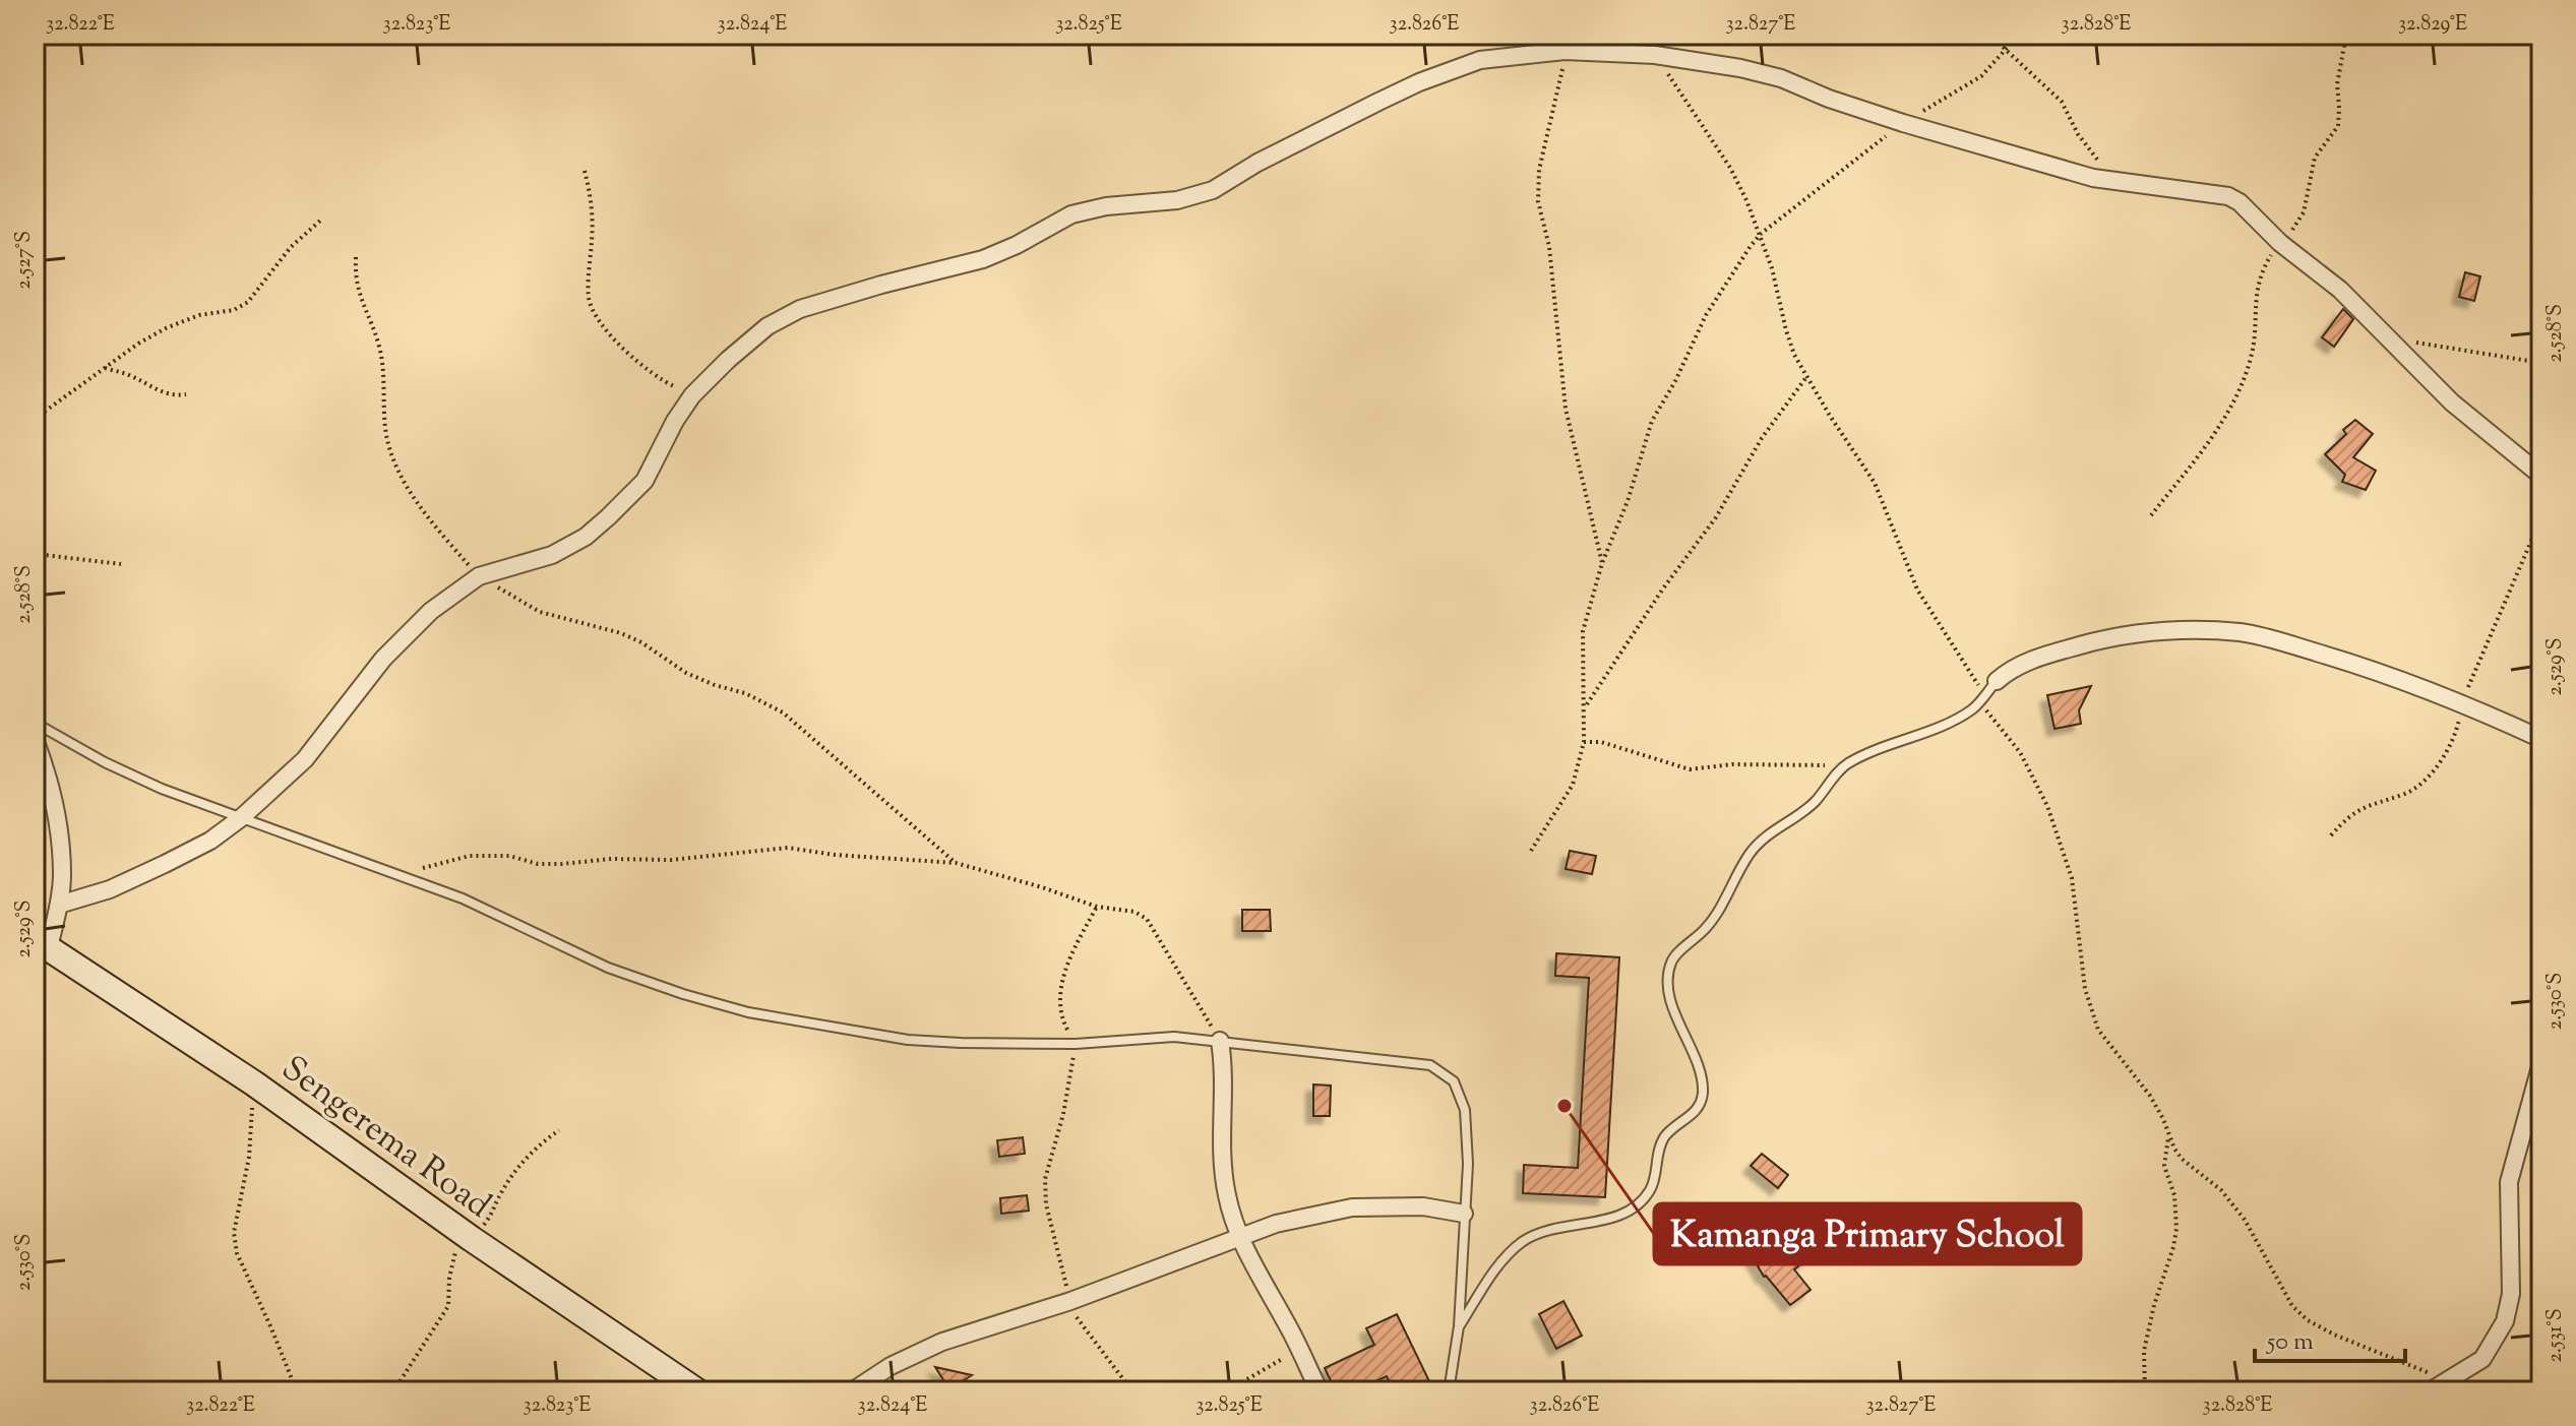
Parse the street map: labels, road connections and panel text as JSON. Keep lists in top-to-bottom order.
{
  "streets": {
    "main road": ["Sengerema Road"]
  },
  "places": ["Kamanga Primary School"],
  "scale_bar": "50 m",
  "coordinates": [
    "32.822°E",
    "32.823°E",
    "32.824°E",
    "32.825°E",
    "32.826°E",
    "32.827°E",
    "32.828°E",
    "32.829°E",
    "2.527°S",
    "2.528°S",
    "2.529°S",
    "2.530°S",
    "2.531°S"
  ]
}
